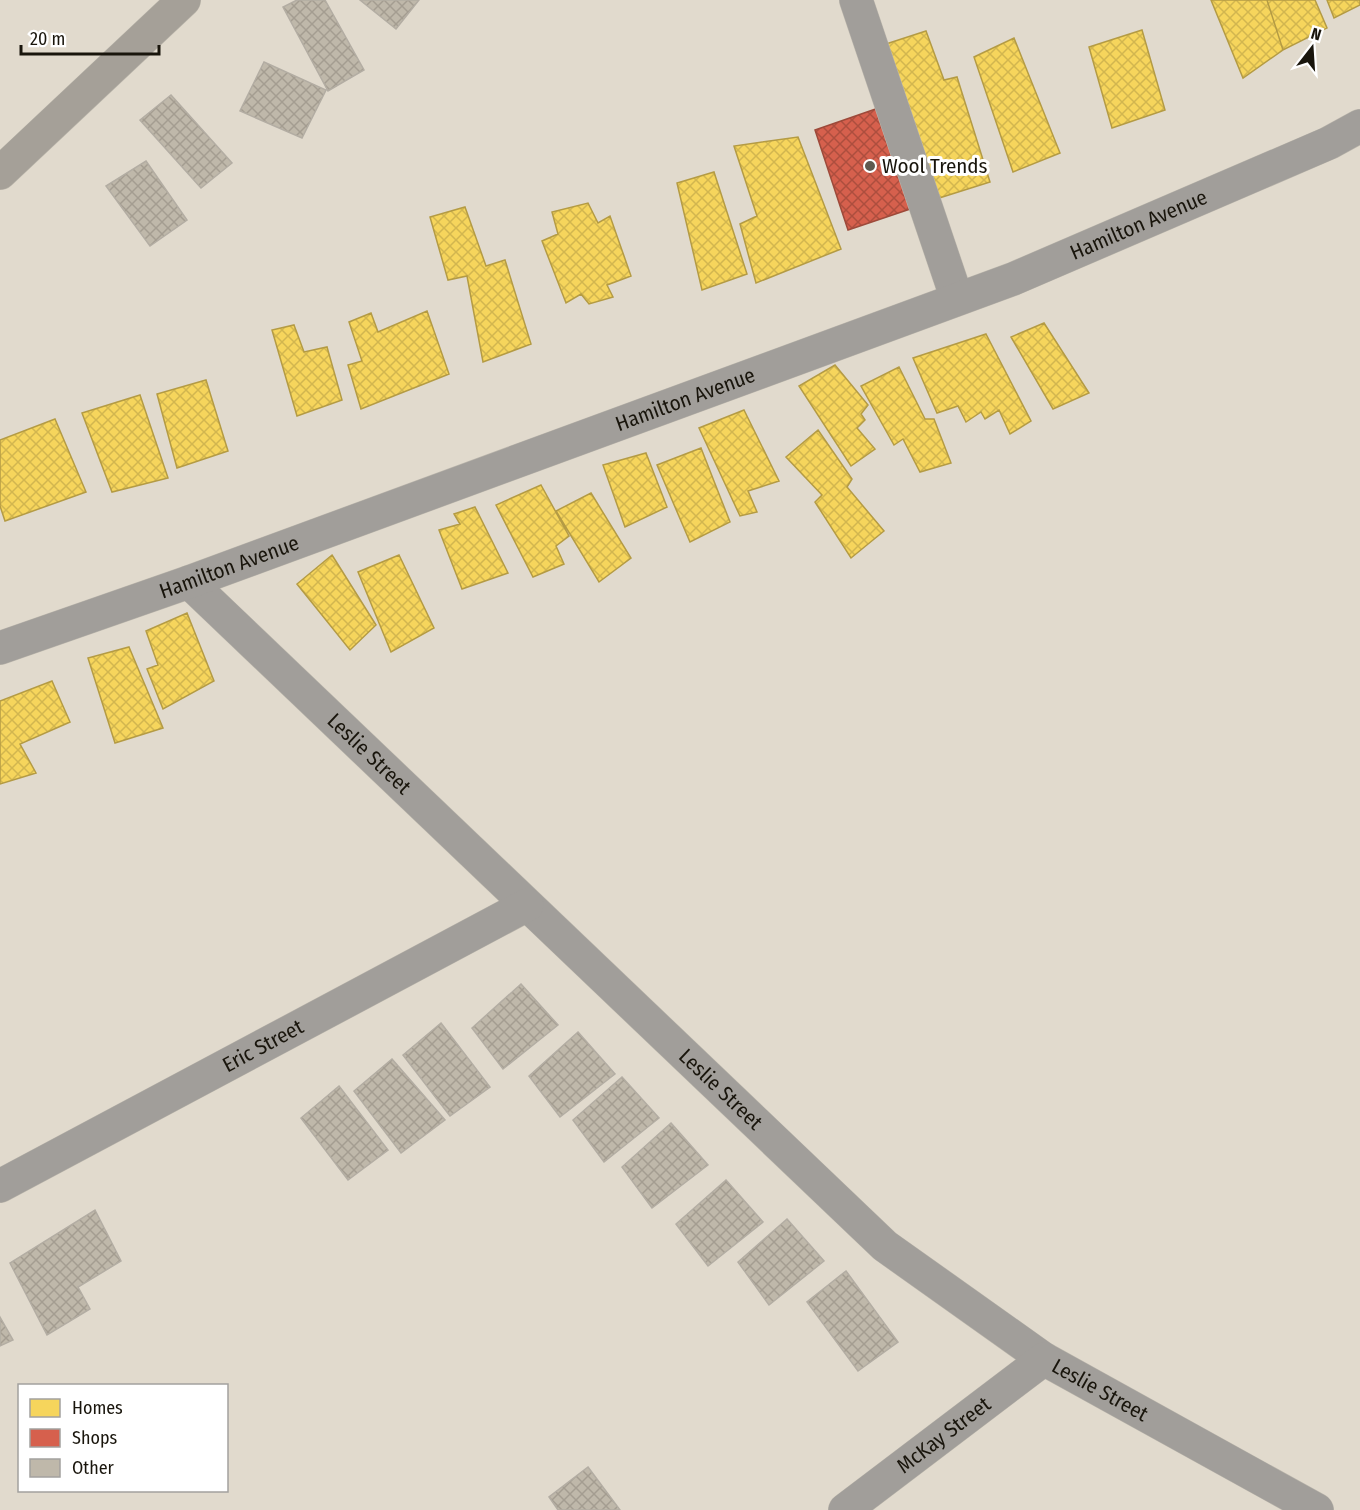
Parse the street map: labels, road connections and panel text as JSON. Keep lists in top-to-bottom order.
{
  "streets": {
    "street": [
      "Hamilton Avenue",
      "Leslie Street",
      "Eric Street",
      "McKay Street"
    ]
  },
  "crossings": [
    ["Hamilton Avenue", "Leslie Street"],
    ["Leslie Street", "Eric Street"],
    ["Leslie Street", "McKay Street"]
  ],
  "places": ["Wool Trends"],
  "legend": ["Homes", "Shops", "Other"],
  "scale_bar": "20 m",
  "north": "top"
}
